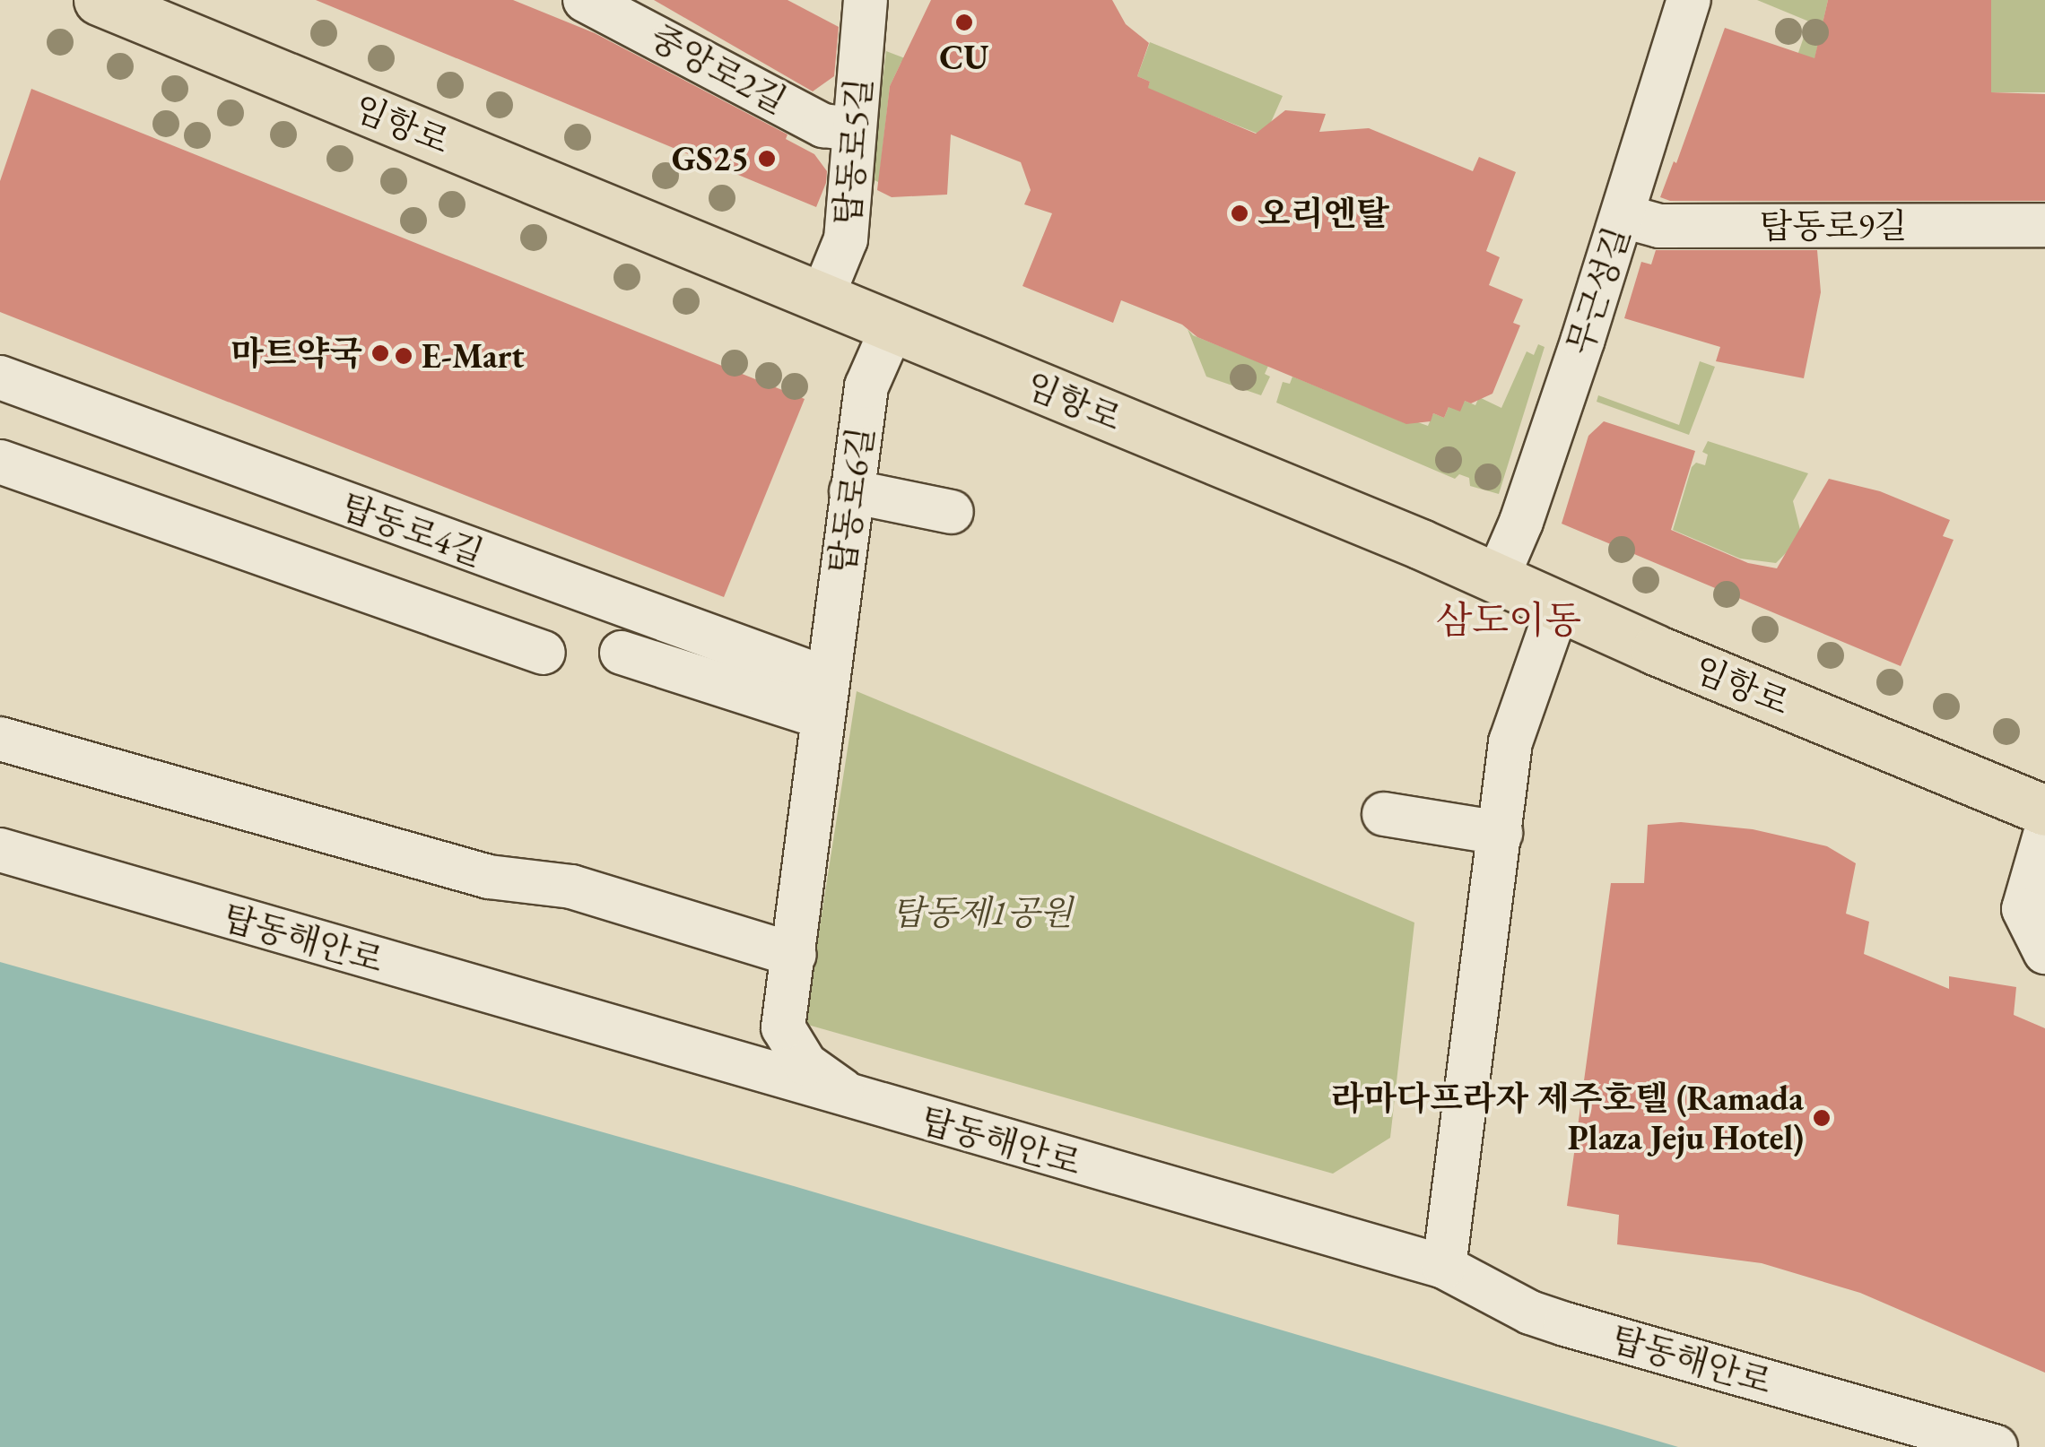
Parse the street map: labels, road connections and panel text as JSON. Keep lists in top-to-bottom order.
{
  "streets": {
    "main road": ["임항로"],
    "street": [
      "중앙로2길",
      "탑동로5길",
      "탑동로9길",
      "무근성길",
      "탑동로6길",
      "탑동로4길",
      "탑동해안로"
    ]
  },
  "crossings": [
    ["중앙로2길", "탑동로5길"],
    ["임항로", "탑동로5길"],
    ["임항로", "무근성길"],
    ["임항로", "탑동로6길"],
    ["탑동로9길", "무근성길"],
    ["탑동로6길", "탑동로4길"],
    ["탑동로6길", "탑동해안로"]
  ],
  "districts": ["삼도이동"],
  "parks": ["탑동제1공원"],
  "places": [
    "CU",
    "GS25",
    "오리엔탈",
    "마트약국",
    "E-Mart",
    "라마다프라자 제주호텔 (Ramada Plaza Jeju Hotel)"
  ]
}
